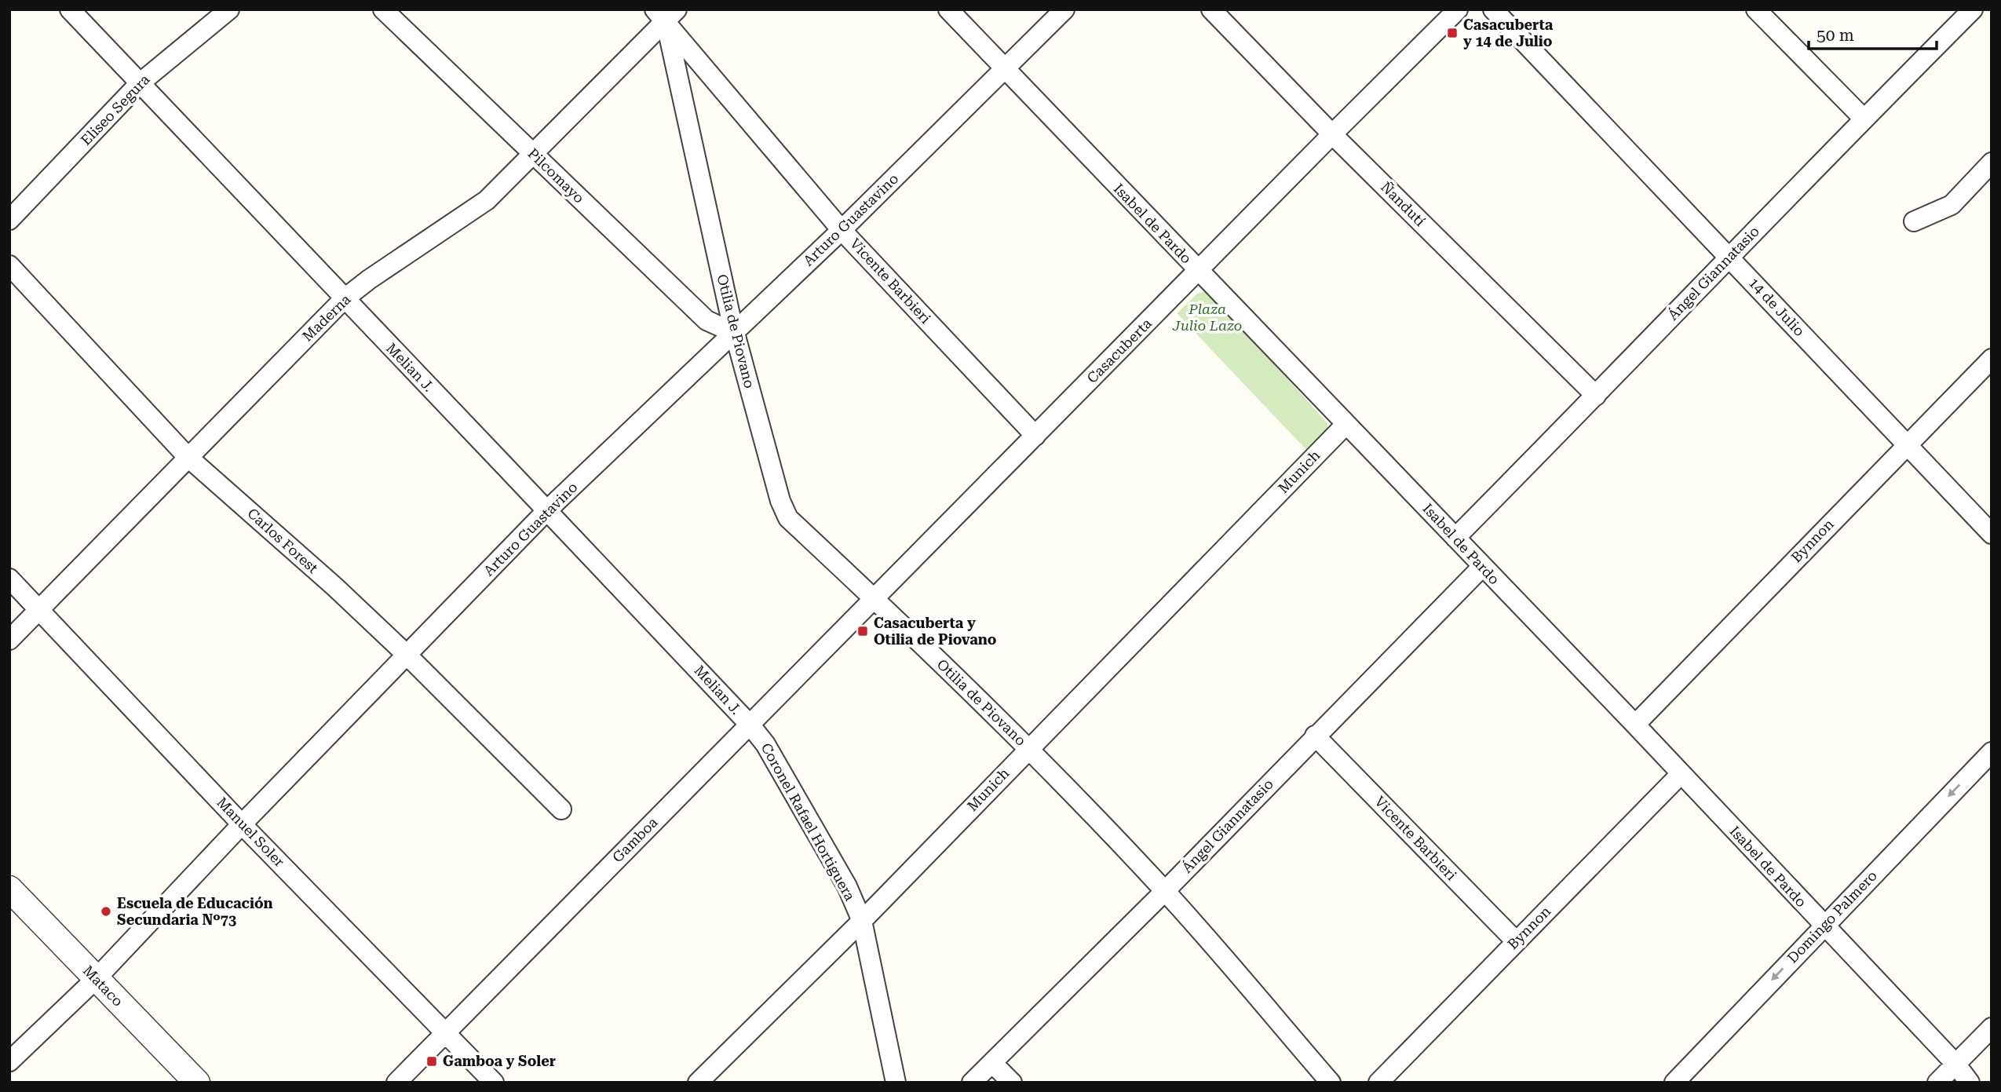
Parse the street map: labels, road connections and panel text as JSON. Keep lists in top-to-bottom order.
{
  "streets": {
    "street": [
      "Eliseo Segura",
      "Pilcomayo",
      "Ñandutí",
      "Arturo Guastavino",
      "Isabel de Pardo",
      "Ángel Giannatasio",
      "Vicente Barbieri",
      "14 de Julio",
      "Maderna",
      "Otilia de Piovano",
      "Casacuberta",
      "Melian J.",
      "Munich",
      "Carlos Forest",
      "Bynnon",
      "Coronel Rafael Hortiguera",
      "Manuel Soler",
      "Gamboa",
      "Domingo Palmero",
      "Mataco"
    ]
  },
  "crossings": [
    ["Eliseo Segura", "Melian J."],
    ["Pilcomayo", "Arturo Guastavino"],
    ["Pilcomayo", "Maderna"],
    ["Pilcomayo", "Otilia de Piovano"],
    ["Ñandutí", "Ángel Giannatasio"],
    ["Ñandutí", "Casacuberta"],
    ["Arturo Guastavino", "Isabel de Pardo"],
    ["Arturo Guastavino", "Vicente Barbieri"],
    ["Arturo Guastavino", "Otilia de Piovano"],
    ["Arturo Guastavino", "Melian J."],
    ["Arturo Guastavino", "Carlos Forest"],
    ["Arturo Guastavino", "Manuel Soler"],
    ["Arturo Guastavino", "Mataco"],
    ["Isabel de Pardo", "Ángel Giannatasio"],
    ["Isabel de Pardo", "Casacuberta"],
    ["Isabel de Pardo", "Munich"],
    ["Isabel de Pardo", "Bynnon"],
    ["Isabel de Pardo", "Domingo Palmero"],
    ["Ángel Giannatasio", "Vicente Barbieri"],
    ["Ángel Giannatasio", "14 de Julio"],
    ["Ángel Giannatasio", "Otilia de Piovano"],
    ["Vicente Barbieri", "Maderna"],
    ["Vicente Barbieri", "Otilia de Piovano"],
    ["Vicente Barbieri", "Casacuberta"],
    ["Vicente Barbieri", "Bynnon"],
    ["14 de Julio", "Bynnon"],
    ["Maderna", "Otilia de Piovano"],
    ["Maderna", "Melian J."],
    ["Maderna", "Carlos Forest"],
    ["Maderna", "Manuel Soler"],
    ["Otilia de Piovano", "Casacuberta"],
    ["Otilia de Piovano", "Munich"],
    ["Otilia de Piovano", "Gamboa"],
    ["Casacuberta", "Gamboa"],
    ["Melian J.", "Coronel Rafael Hortiguera"],
    ["Melian J.", "Gamboa"],
    ["Munich", "Coronel Rafael Hortiguera"],
    ["Coronel Rafael Hortiguera", "Gamboa"],
    ["Manuel Soler", "Gamboa"]
  ],
  "one_way": ["Domingo Palmero"],
  "parks": ["Plaza Julio Lazo"],
  "places": {
    "transit": ["Casacuberta y 14 de Julio", "Casacuberta y Otilia de Piovano", "Gamboa y Soler"],
    "other": ["Escuela de Educación Secundaria Nº73"]
  },
  "scale_bar": "50 m"
}
